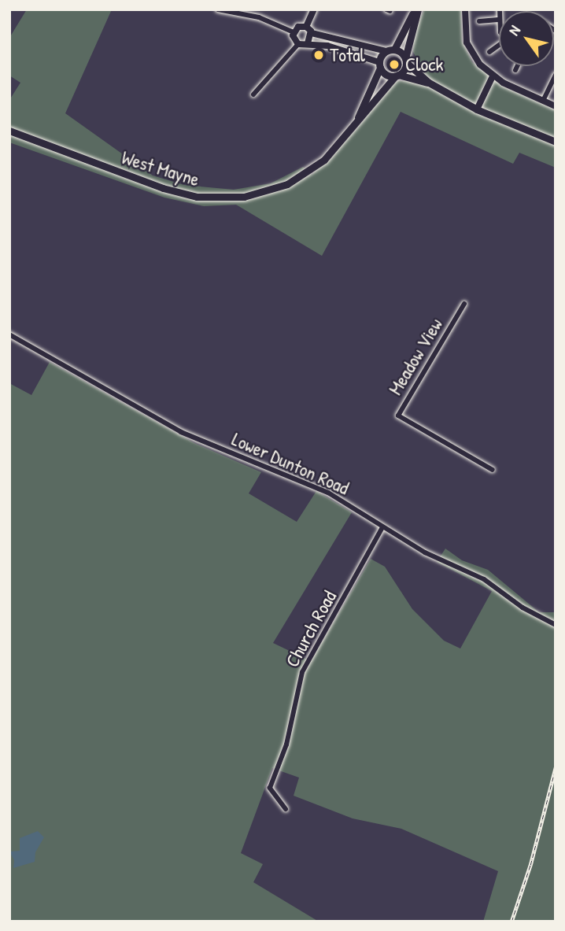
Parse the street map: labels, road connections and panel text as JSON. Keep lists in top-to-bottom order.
{
  "streets": {
    "main road": ["West Mayne"],
    "street": ["Meadow View", "Lower Dunton Road", "Church Road"]
  },
  "crossings": [
    ["Lower Dunton Road", "Church Road"]
  ],
  "places": ["Total", "Clock"],
  "north": "top left"
}
